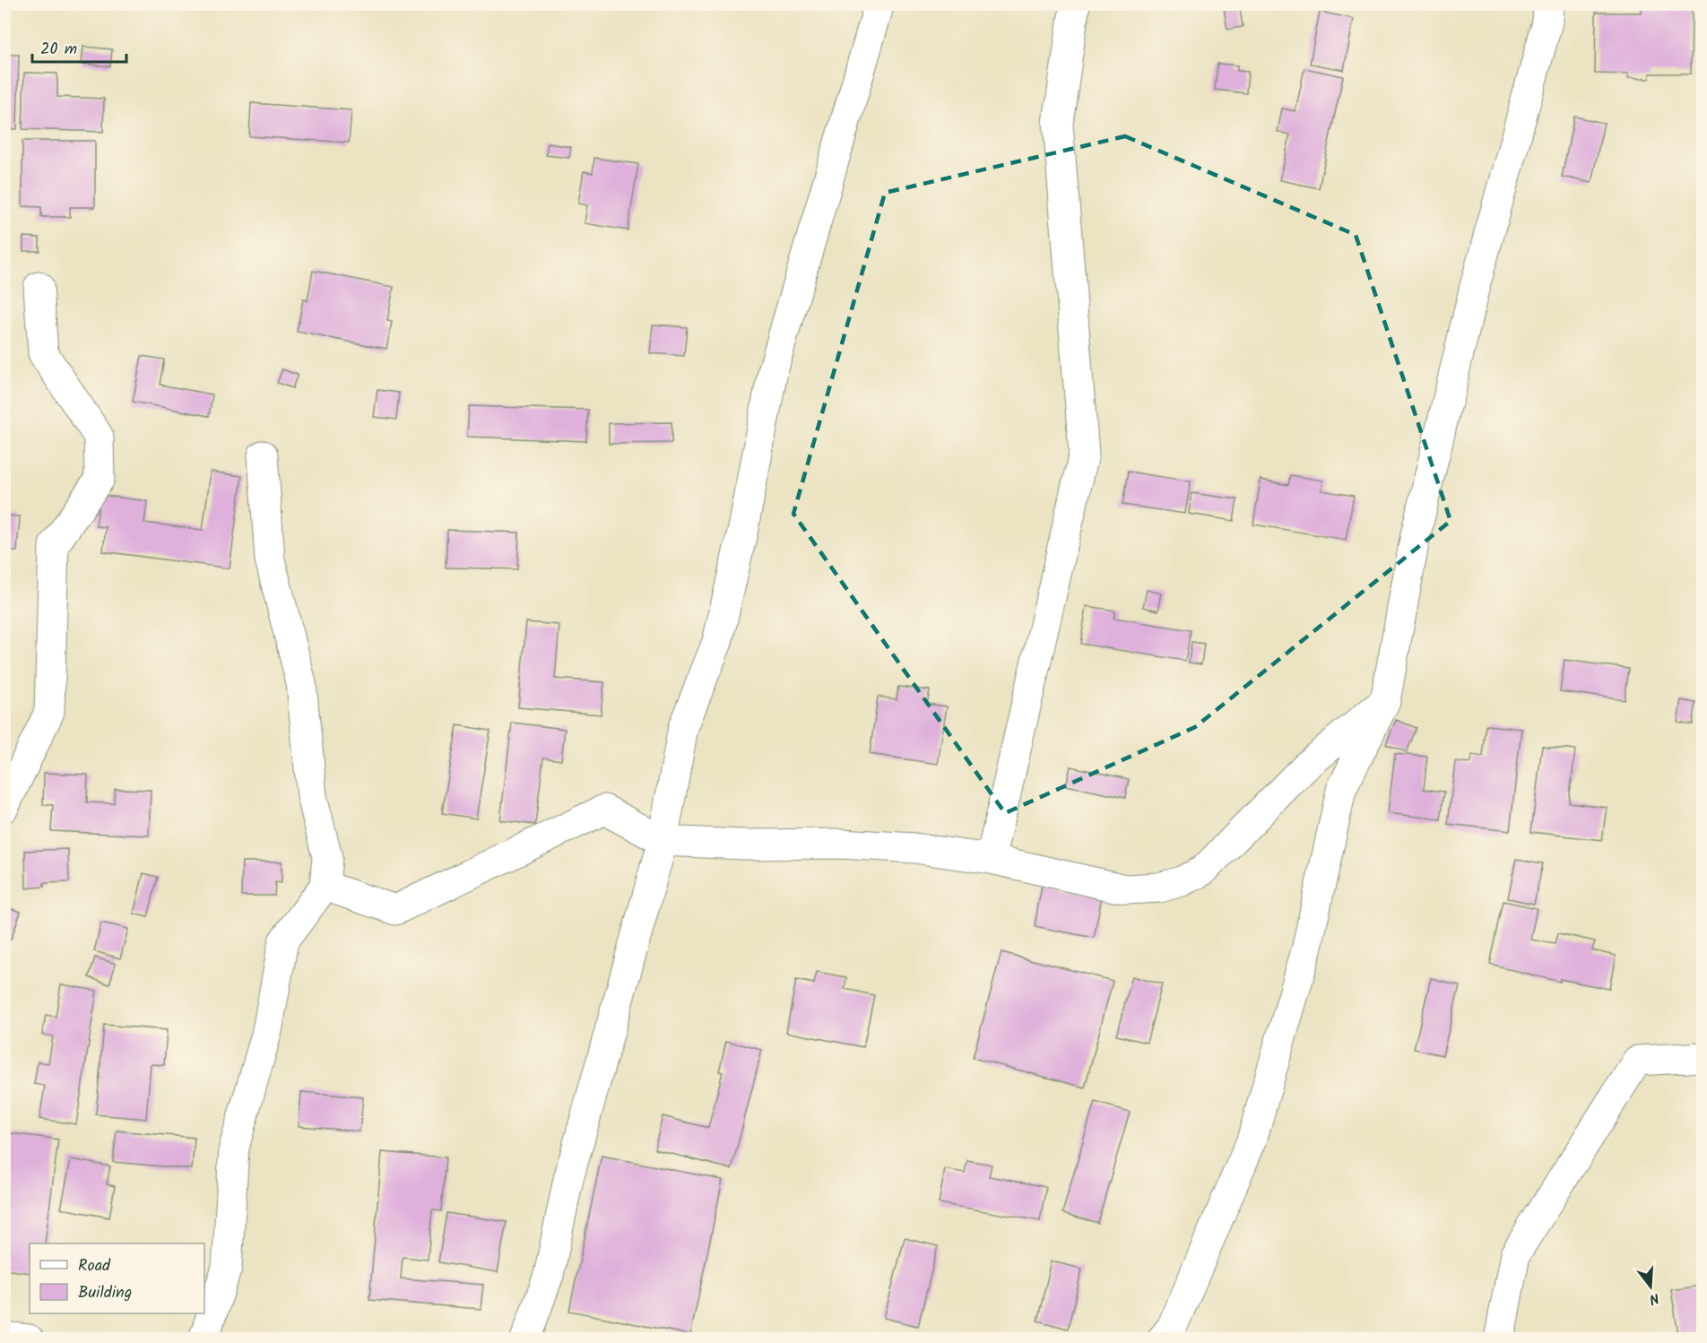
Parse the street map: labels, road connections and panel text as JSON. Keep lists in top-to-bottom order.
{
  "legend": ["Road", "Building"],
  "scale_bar": "20 m",
  "north": "bottom"
}
